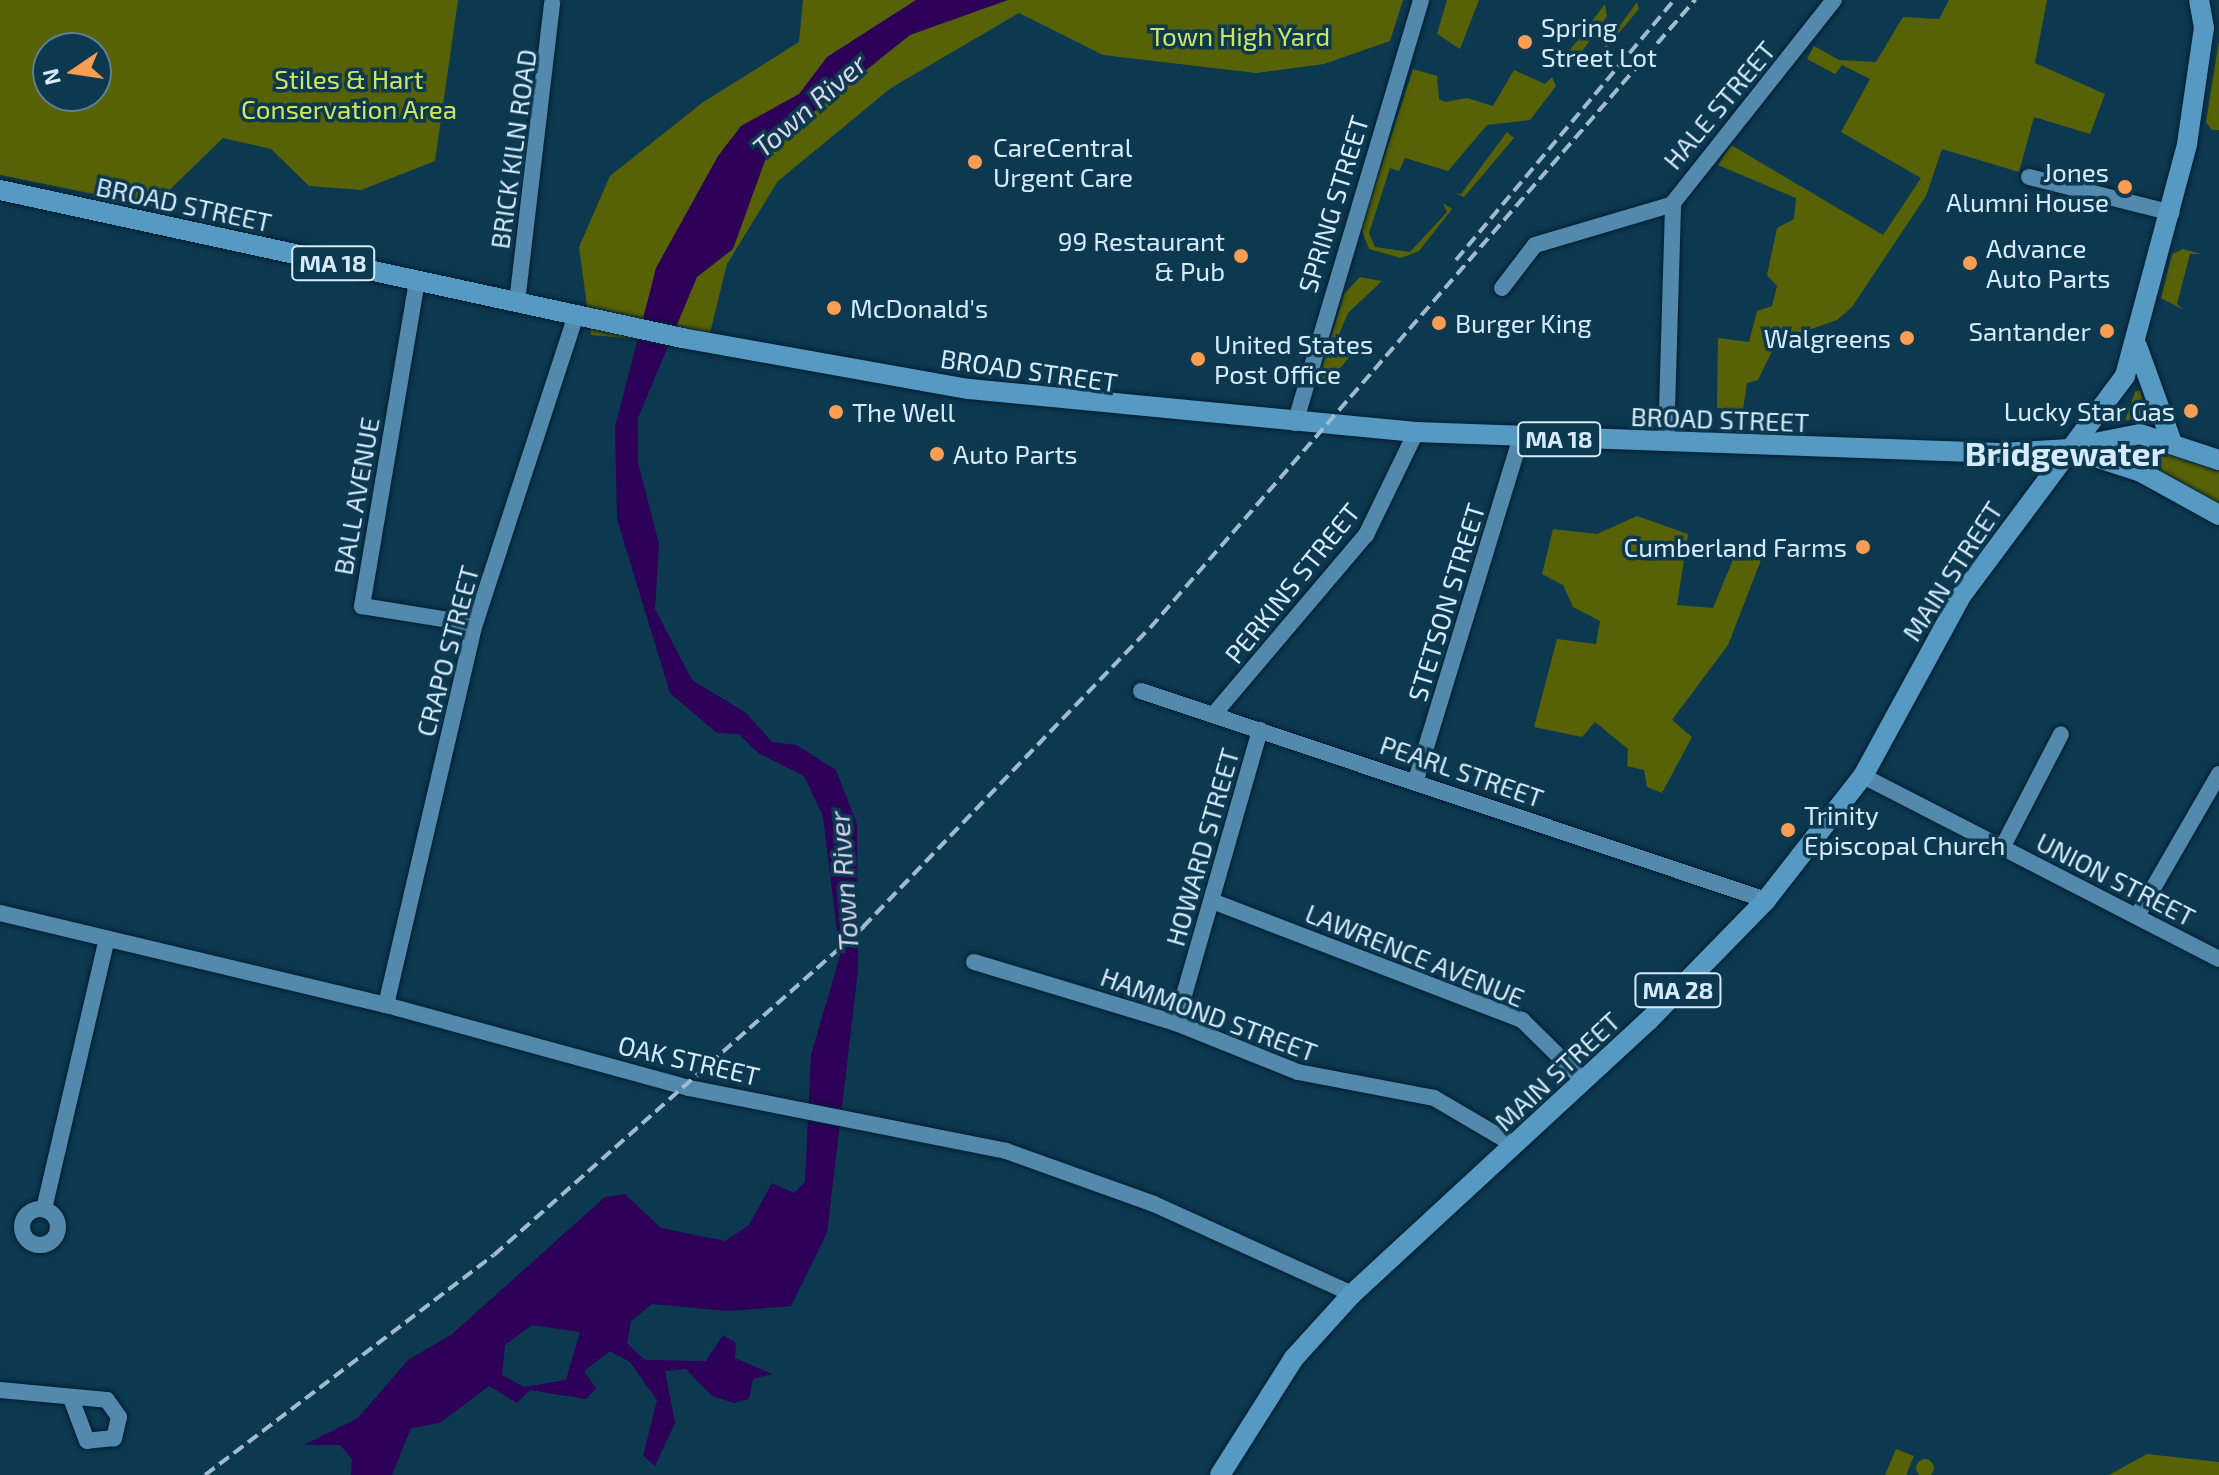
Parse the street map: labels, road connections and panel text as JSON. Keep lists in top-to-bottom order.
{
  "streets": {
    "main road": [
      "BROAD STREET",
      "MA 18",
      "MAIN STREET",
      "MA 28"
    ],
    "street": [
      "HALE STREET",
      "BRICK KILN ROAD",
      "SPRING STREET",
      "BALL AVENUE",
      "PERKINS STREET",
      "STETSON STREET",
      "CRAPO STREET",
      "PEARL STREET",
      "HOWARD STREET",
      "UNION STREET",
      "LAWRENCE AVENUE",
      "HAMMOND STREET",
      "OAK STREET"
    ]
  },
  "crossings": [
    ["HALE STREET", "BROAD STREET"],
    ["BRICK KILN ROAD", "BROAD STREET"],
    ["BROAD STREET", "SPRING STREET"],
    ["BROAD STREET", "MA 18"],
    ["BROAD STREET", "BALL AVENUE"],
    ["BROAD STREET", "MAIN STREET"],
    ["BROAD STREET", "PERKINS STREET"],
    ["BROAD STREET", "STETSON STREET"],
    ["BROAD STREET", "CRAPO STREET"],
    ["MA 18", "MAIN STREET"],
    ["BALL AVENUE", "CRAPO STREET"],
    ["MAIN STREET", "PEARL STREET"],
    ["MAIN STREET", "UNION STREET"],
    ["MAIN STREET", "LAWRENCE AVENUE"],
    ["MAIN STREET", "HAMMOND STREET"],
    ["MAIN STREET", "OAK STREET"],
    ["PERKINS STREET", "PEARL STREET"],
    ["STETSON STREET", "PEARL STREET"],
    ["CRAPO STREET", "OAK STREET"],
    ["PEARL STREET", "HOWARD STREET"],
    ["HOWARD STREET", "LAWRENCE AVENUE"],
    ["HOWARD STREET", "HAMMOND STREET"]
  ],
  "districts": ["Bridgewater"],
  "water": ["Town River"],
  "parks": ["Town High Yard", "Stiles & Hart Conservation Area"],
  "places": [
    "Spring Street Lot",
    "CareCentral Urgent Care",
    "Jones Alumni House",
    "99 Restaurant & Pub",
    "Advance Auto Parts",
    "McDonald's",
    "Burger King",
    "Santander",
    "Walgreens",
    "United States Post Office",
    "Lucky Star Gas",
    "The Well",
    "Auto Parts",
    "Cumberland Farms",
    "Trinity Episcopal Church"
  ],
  "north": "left"
}
